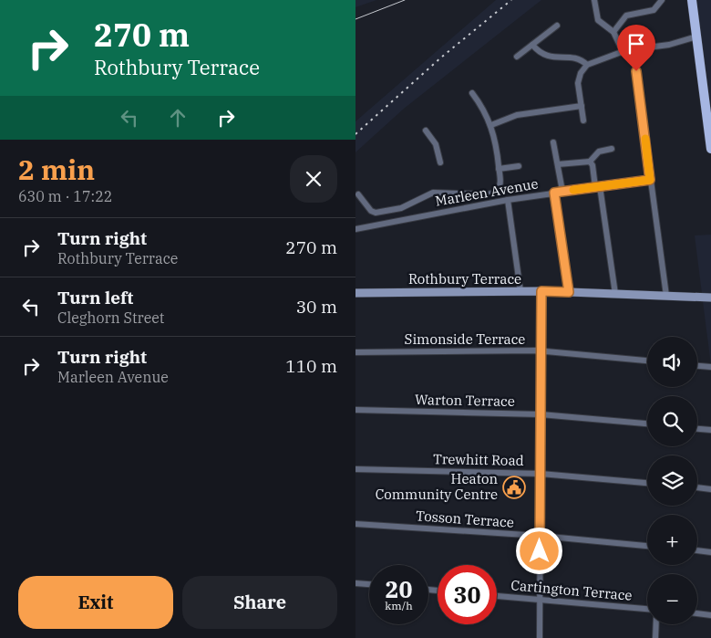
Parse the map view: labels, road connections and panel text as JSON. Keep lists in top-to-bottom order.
{
  "streets": {
    "street": [
      "Marleen Avenue",
      "Rothbury Terrace",
      "Simonside Terrace",
      "Warton Terrace",
      "Trewhitt Road",
      "Tosson Terrace",
      "Cartington Terrace"
    ]
  },
  "places": {
    "public building": ["Heaton Community Centre"]
  },
  "page": {
    "turn": ["270 m", "Rothbury Terrace"],
    "heading": ["2 min", "630 m · 17:22"],
    "list": [
      {
        "name": "Turn right",
        "note": "Rothbury Terrace",
        "value": "270 m"
      },
      {
        "name": "Turn left",
        "note": "Cleghorn Street",
        "value": "30 m"
      },
      {
        "name": "Turn right",
        "note": "Marleen Avenue",
        "value": "110 m"
      }
    ],
    "map_buttons": ["+", "−"],
    "speed": "20 km/h",
    "limit": "30",
    "buttons": ["Exit", "Share"]
  }
}
